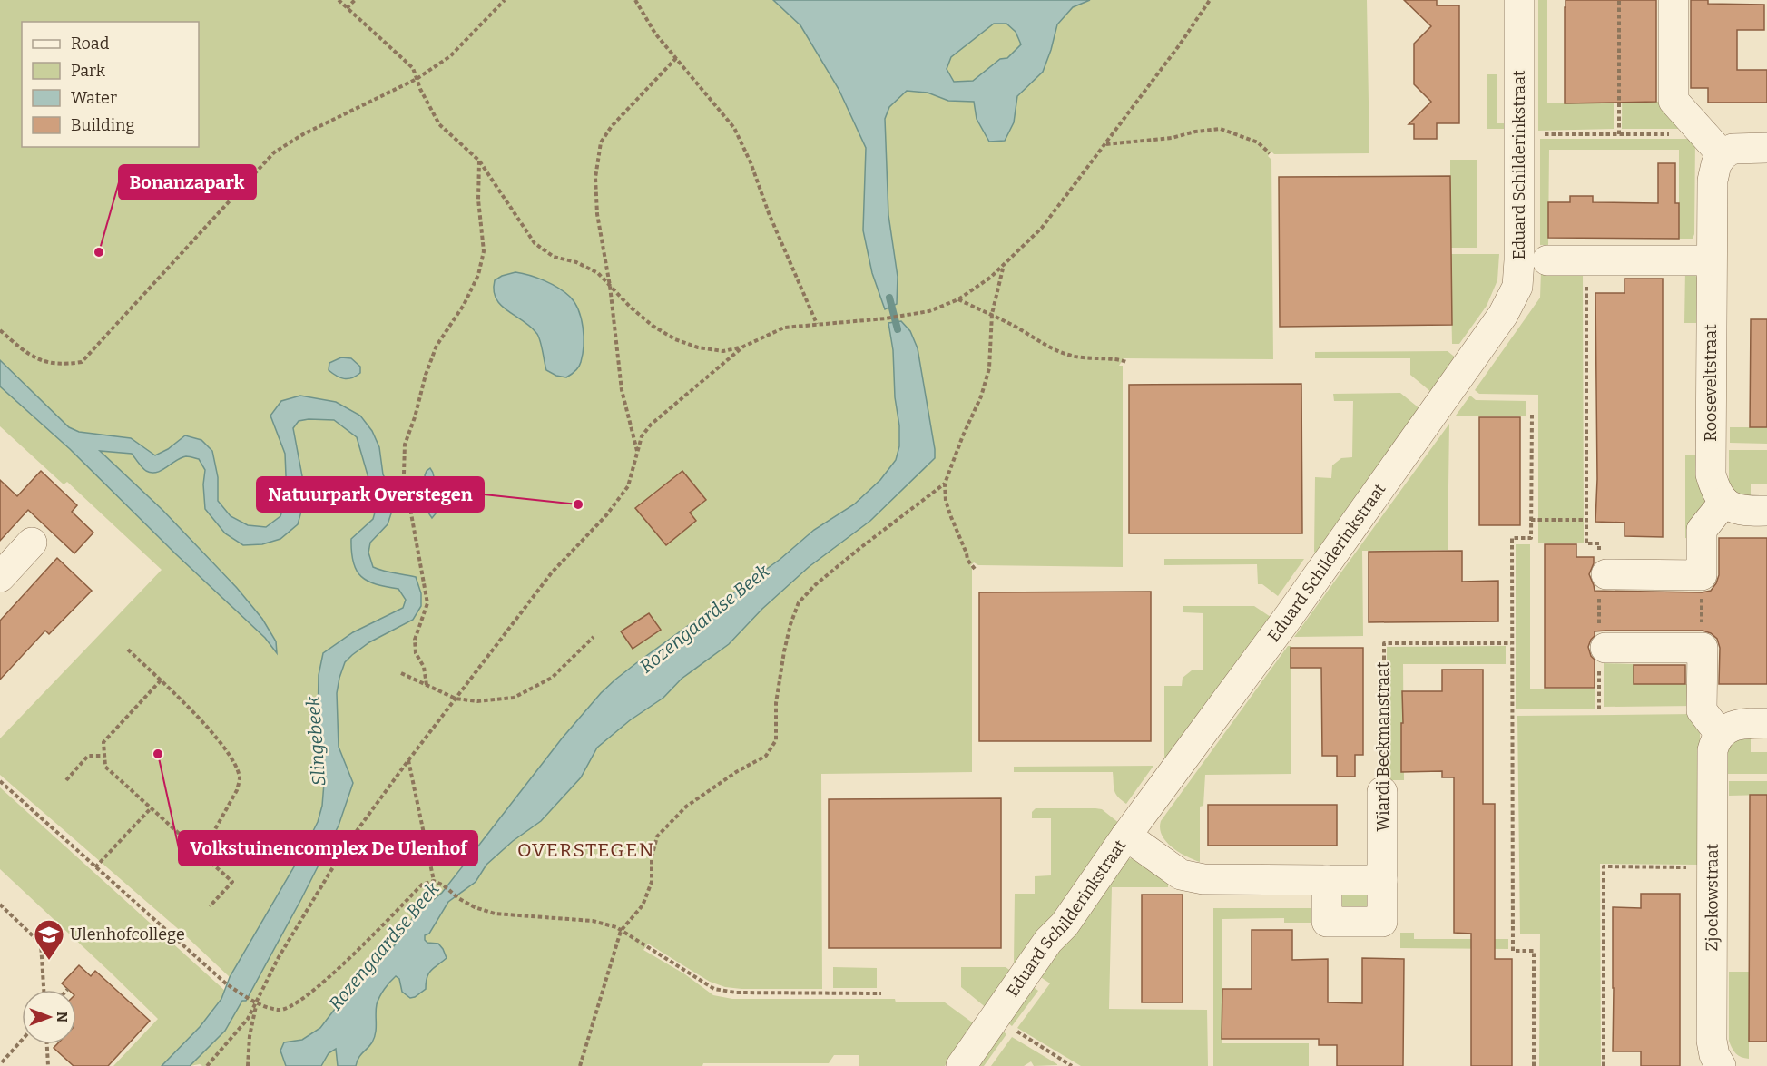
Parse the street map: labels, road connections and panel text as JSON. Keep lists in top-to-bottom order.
{
  "streets": {
    "street": [
      "Eduard Schilderinkstraat",
      "Rooseveltstraat",
      "Wiardi Beckmanstraat",
      "Zjoekowstraat"
    ]
  },
  "districts": ["OVERSTEGEN"],
  "water": ["Rozengaardse Beek", "Slingebeek"],
  "places": {
    "other": ["Bonanzapark", "Natuurpark Overstegen", "Volkstuinencomplex De Ulenhof"],
    "school or university": ["Ulenhofcollege"]
  },
  "legend": [
    "Road",
    "Park",
    "Water",
    "Building"
  ],
  "north": "right"
}
